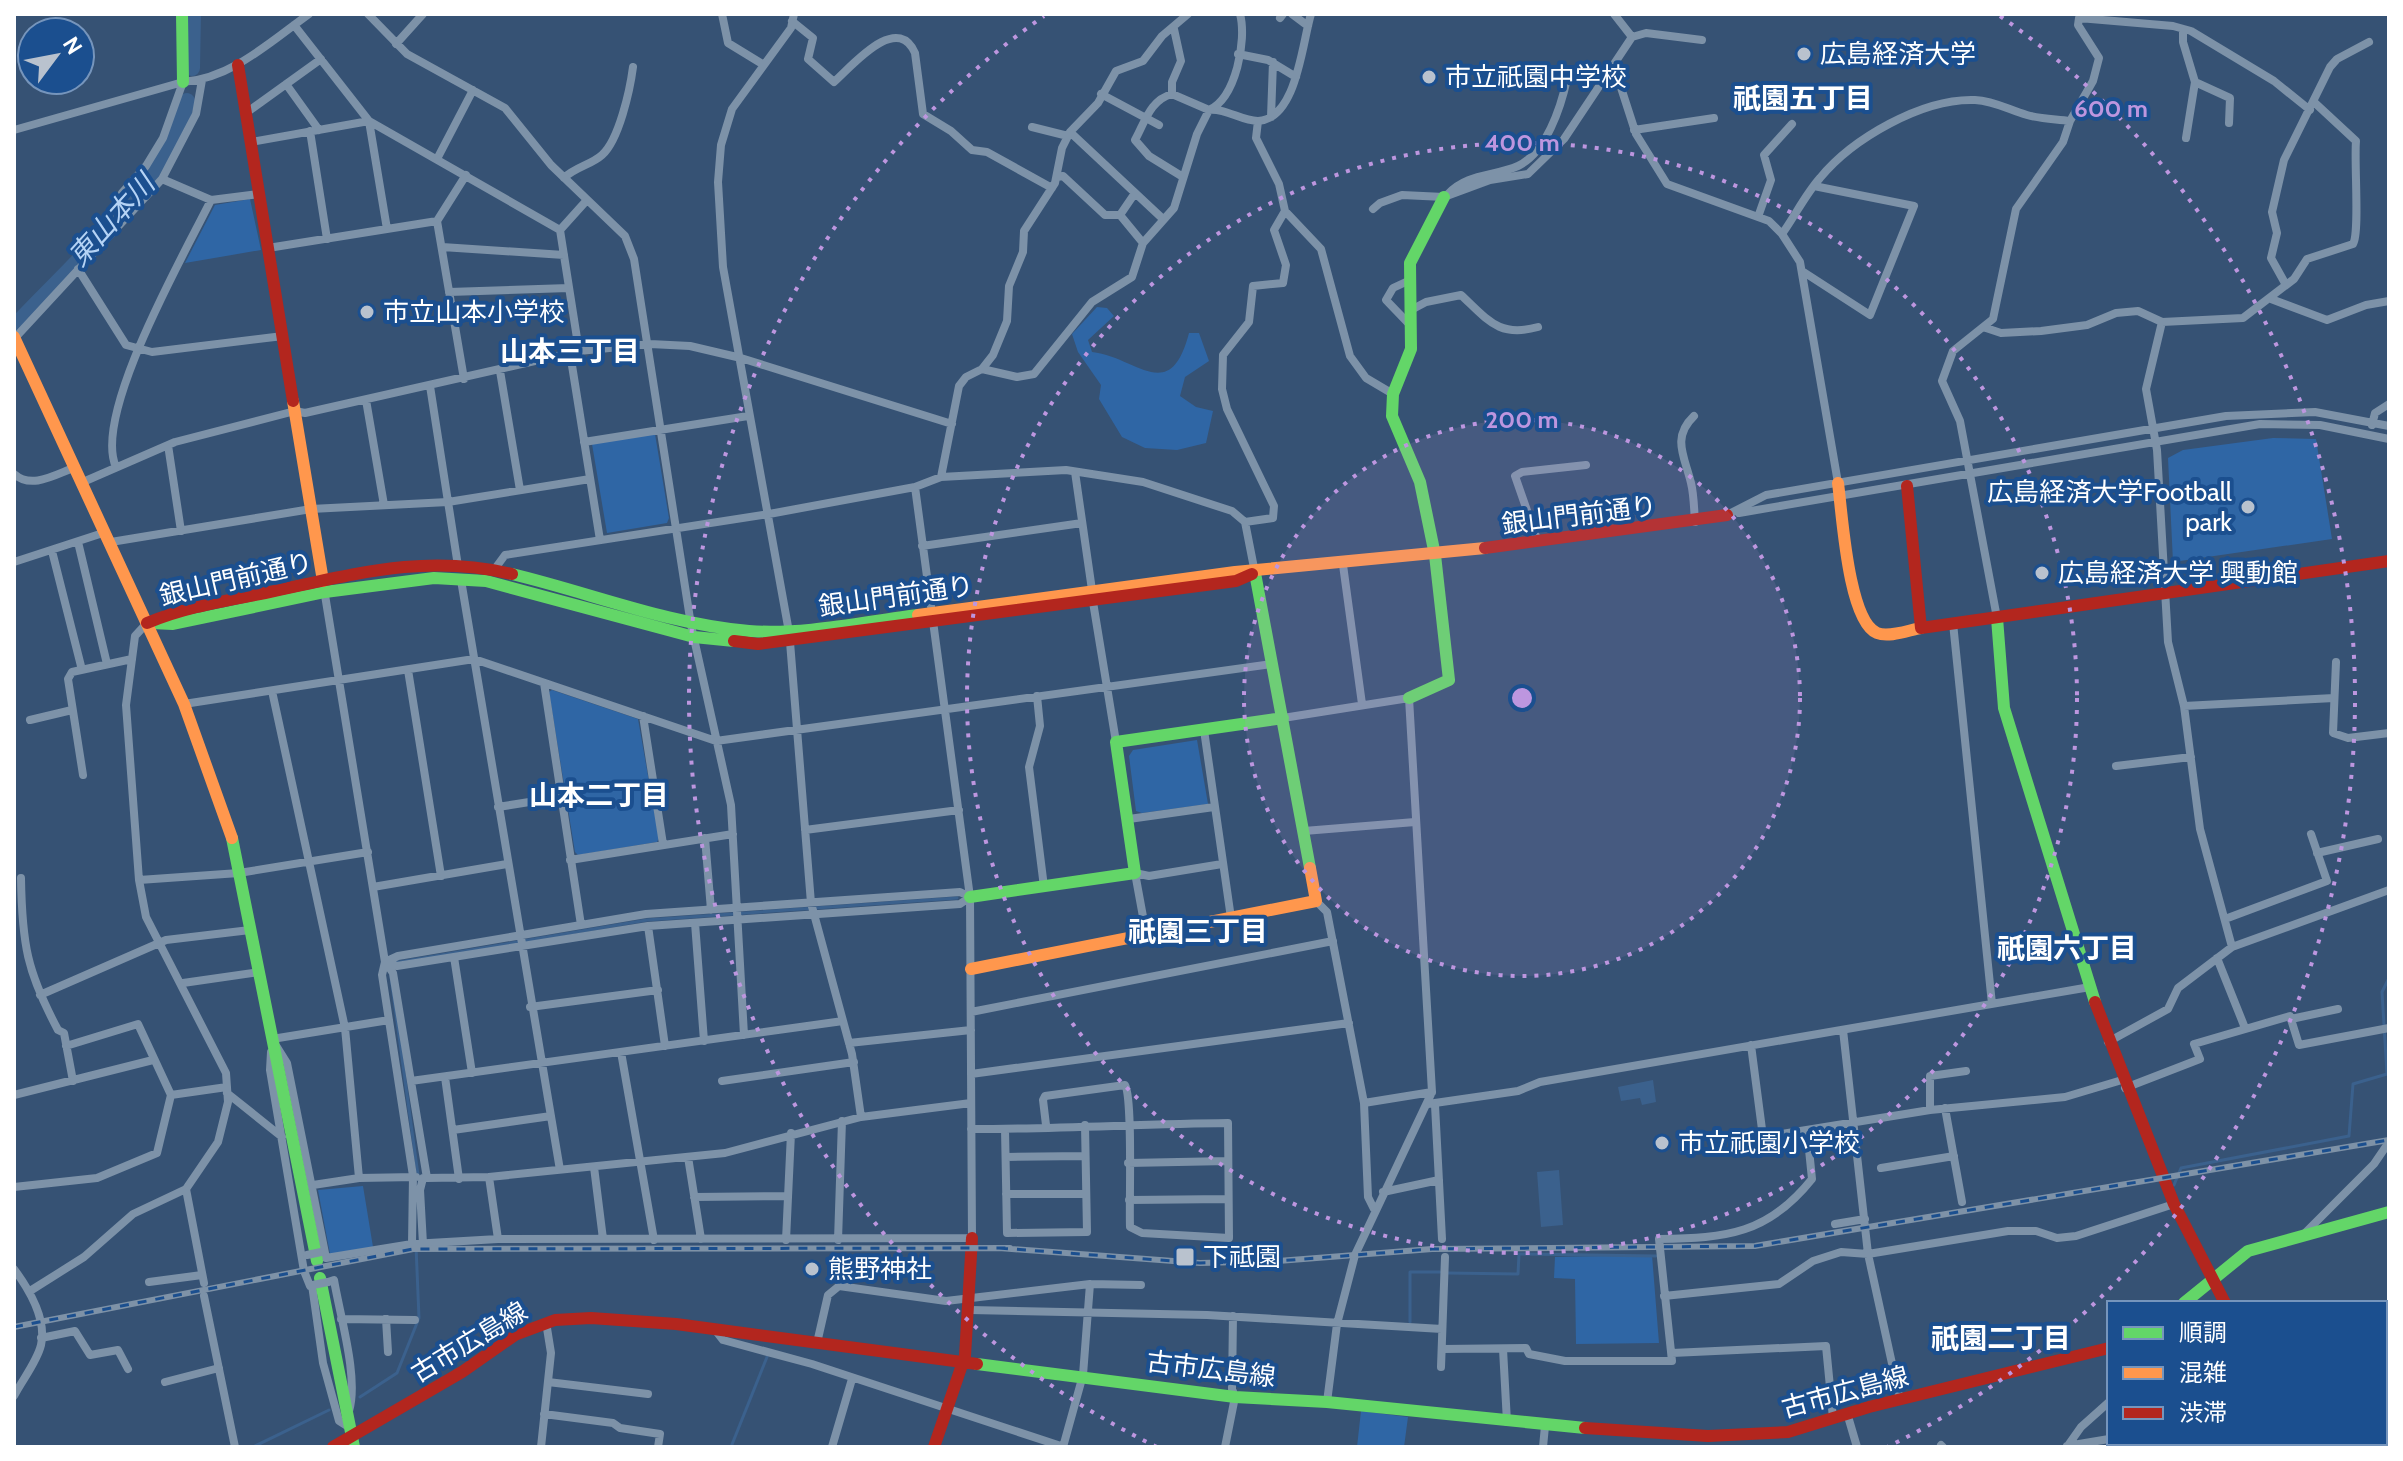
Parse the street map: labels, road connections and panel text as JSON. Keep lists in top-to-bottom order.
{
  "streets": {
    "street": ["銀山門前通り", "古市広島線"]
  },
  "districts": [
    "祇園五丁目",
    "山本三丁目",
    "山本二丁目",
    "祇園三丁目",
    "祇園六丁目",
    "祇園二丁目"
  ],
  "water": ["東山本川"],
  "places": {
    "other": [
      "広島経済大学",
      "市立祇園中学校",
      "市立山本小学校",
      "広島経済大学Football park",
      "広島経済大学 興動館",
      "市立祇園小学校",
      "熊野神社"
    ],
    "transit": ["下祗園"]
  },
  "legend": ["順調", "混雑", "渋滞"],
  "north": "top right",
  "rings": ["600 m", "400 m", "200 m"]
}
